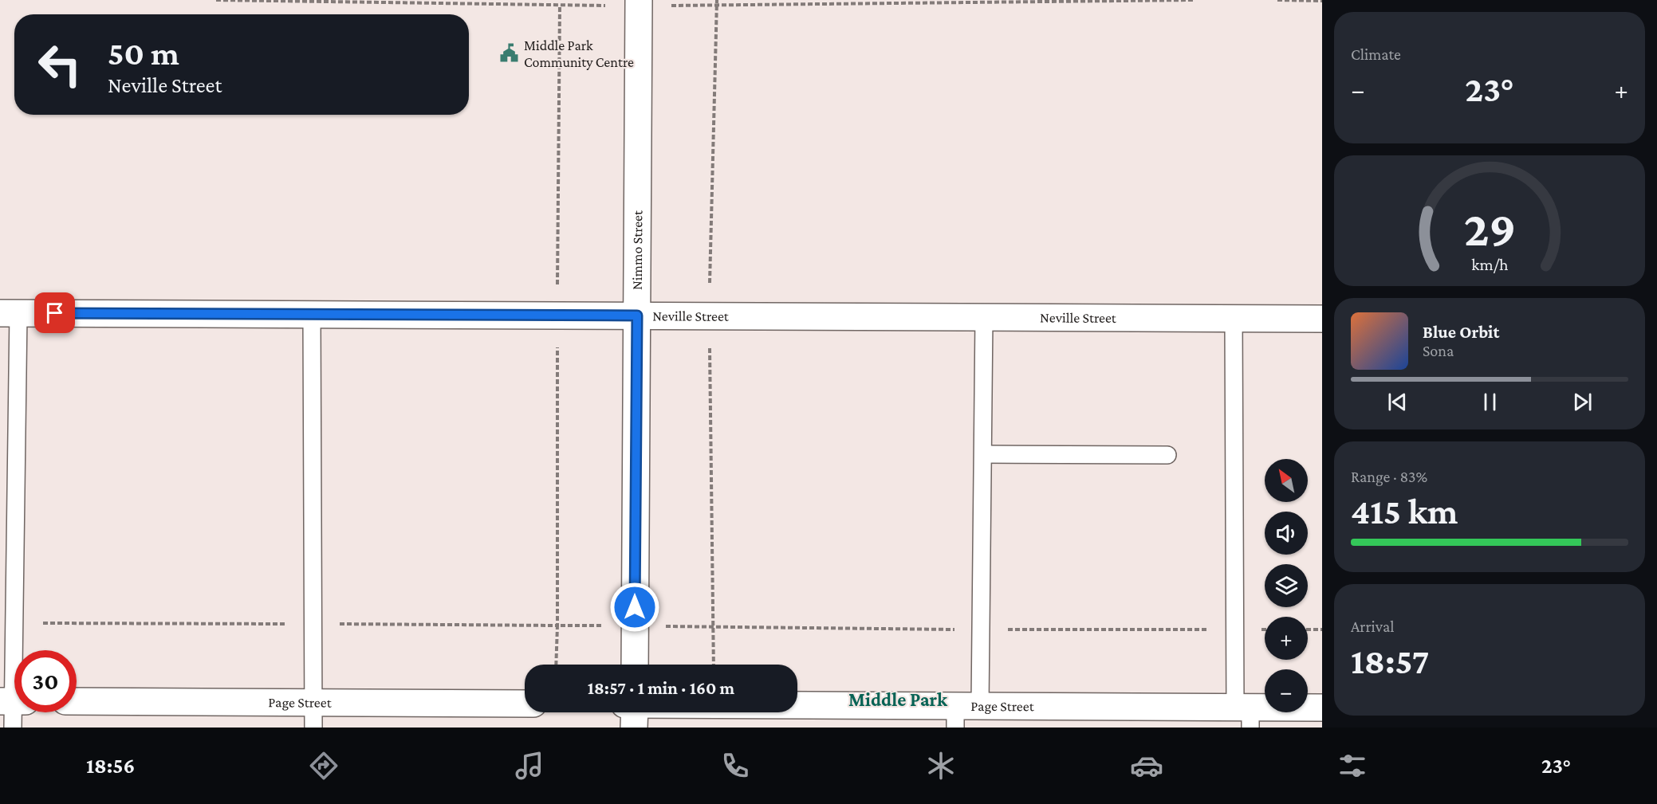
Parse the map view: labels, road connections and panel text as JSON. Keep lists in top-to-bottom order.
{
  "streets": {
    "street": ["Nimmo Street", "Neville Street", "Page Street"]
  },
  "crossings": [
    ["Nimmo Street", "Neville Street"]
  ],
  "districts": ["Middle Park"],
  "places": {
    "public building": ["Middle Park Community Centre"]
  },
  "north": "top left",
  "page": {
    "tile": [
      "Climate",
      ["Range · 83%", "415 km"],
      ["Arrival", "18:57"]
    ],
    "turn": ["50 m", "Neville Street"],
    "heat": ["−", "23°", "+"],
    "song": ["Blue Orbit", "Sona"],
    "map_buttons": ["+", "−"],
    "limit": "30",
    "trip": "18:57 · 1 min · 160 m",
    "tabs": ["18:56", "23°"],
    "gauge": ["29", "km/h"]
  }
}
